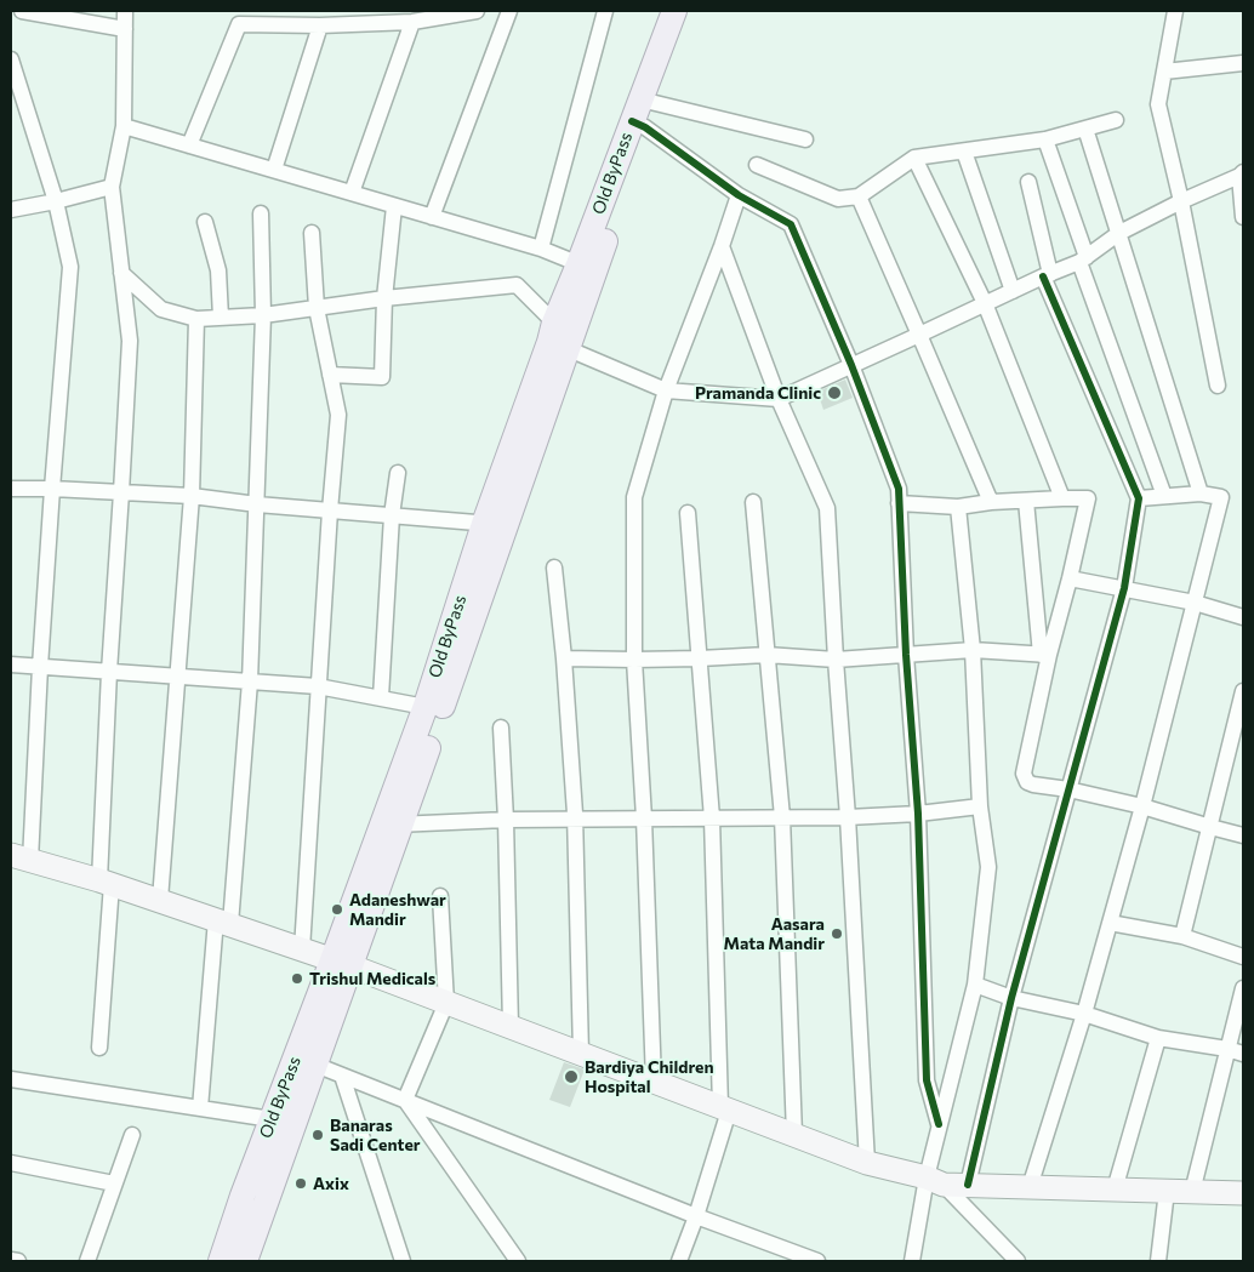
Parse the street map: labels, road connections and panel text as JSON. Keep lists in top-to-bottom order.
{
  "streets": {
    "main road": ["Old ByPass"]
  },
  "places": [
    "Pramanda Clinic",
    "Adaneshwar Mandir",
    "Aasara Mata Mandir",
    "Trishul Medicals",
    "Bardiya Children Hospital",
    "Banaras Sadi Center",
    "Axix"
  ]
}
